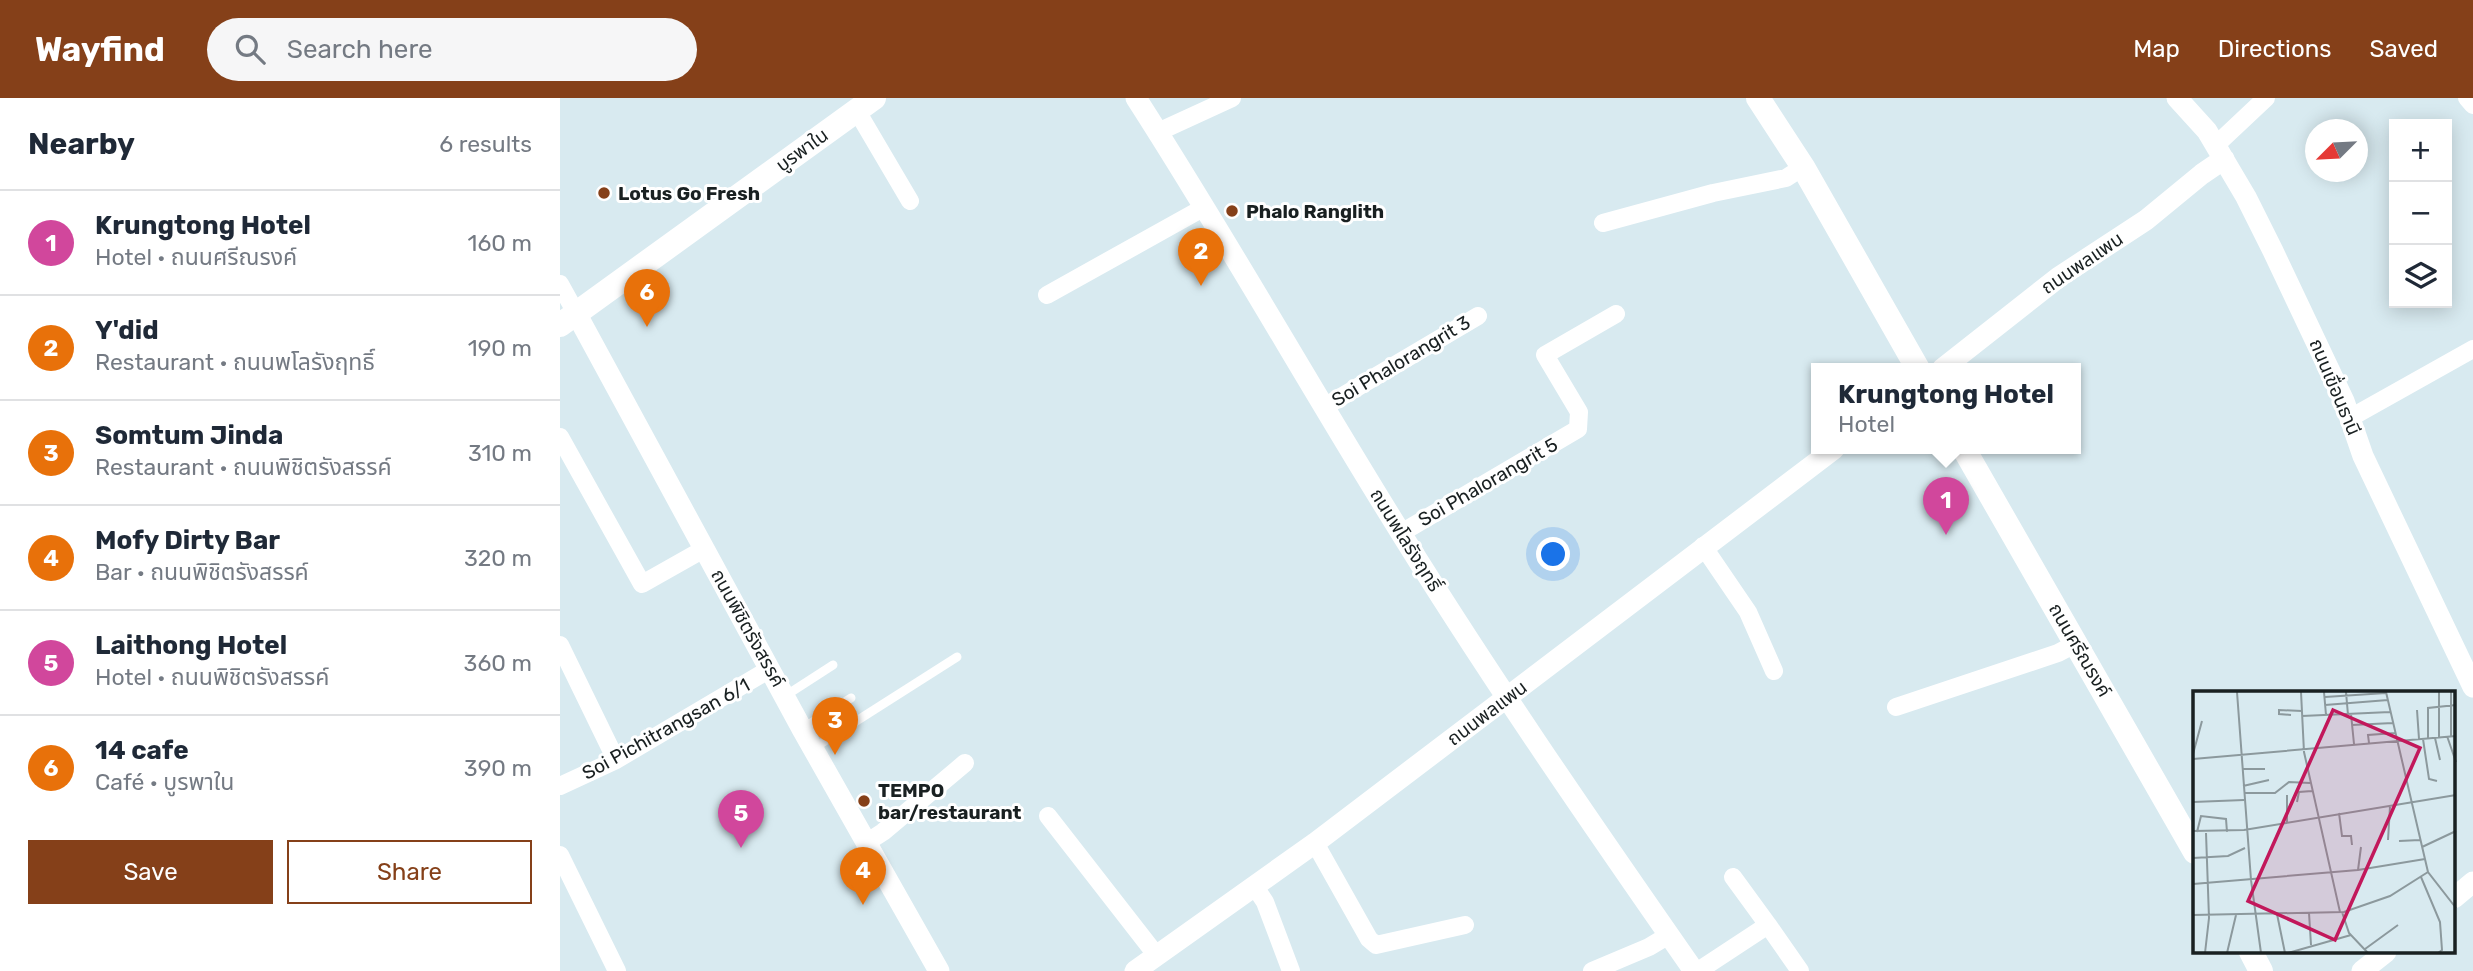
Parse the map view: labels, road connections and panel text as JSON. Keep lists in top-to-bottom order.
{
  "streets": {
    "main road": ["บูรพาใน", "ถนนศรีณรงค์"],
    "street": [
      "ถนนพลแพน",
      "Soi Phalorangrit 3",
      "ถนนเขื่อนธานี",
      "Soi Phalorangrit 5",
      "ถนนพโลรังฤทธิ์",
      "ถนนพิชิตรังสรรค์",
      "Soi Pichitrangsan 6/1"
    ]
  },
  "crossings": [
    ["บูรพาใน", "ถนนพิชิตรังสรรค์"],
    ["ถนนพลแพน", "ถนนเขื่อนธานี"],
    ["ถนนพลแพน", "ถนนพโลรังฤทธิ์"],
    ["Soi Phalorangrit 3", "ถนนพโลรังฤทธิ์"],
    ["Soi Phalorangrit 5", "ถนนพโลรังฤทธิ์"],
    ["ถนนพิชิตรังสรรค์", "Soi Pichitrangsan 6/1"]
  ],
  "places": ["Lotus Go Fresh", "Phalo Ranglith", "TEMPO bar/restaurant"],
  "north": "bottom left",
  "page": {
    "header": "Wayfind",
    "search": "Search here",
    "nav": ["Map", "Directions", "Saved"],
    "heading": ["Nearby", "6 results"],
    "map_buttons": ["+", "−"],
    "list": [
      {
        "mark": "1",
        "name": "Krungtong Hotel",
        "note": "Hotel · ถนนศรีณรงค์",
        "value": "160 m"
      },
      {
        "mark": "2",
        "name": "Y'did",
        "note": "Restaurant · ถนนพโลรังฤทธิ์",
        "value": "190 m"
      },
      {
        "mark": "3",
        "name": "Somtum Jinda",
        "note": "Restaurant · ถนนพิชิตรังสรรค์",
        "value": "310 m"
      },
      {
        "mark": "4",
        "name": "Mofy Dirty Bar",
        "note": "Bar · ถนนพิชิตรังสรรค์",
        "value": "320 m"
      },
      {
        "mark": "5",
        "name": "Laithong Hotel",
        "note": "Hotel · ถนนพิชิตรังสรรค์",
        "value": "360 m"
      },
      {
        "mark": "6",
        "name": "14 cafe",
        "note": "Café · บูรพาใน",
        "value": "390 m"
      }
    ],
    "pins": [
      "2",
      "6",
      "1",
      "3",
      "5",
      "4"
    ],
    "popup": ["Krungtong Hotel", "Hotel"],
    "buttons": ["Save", "Share"]
  }
}
